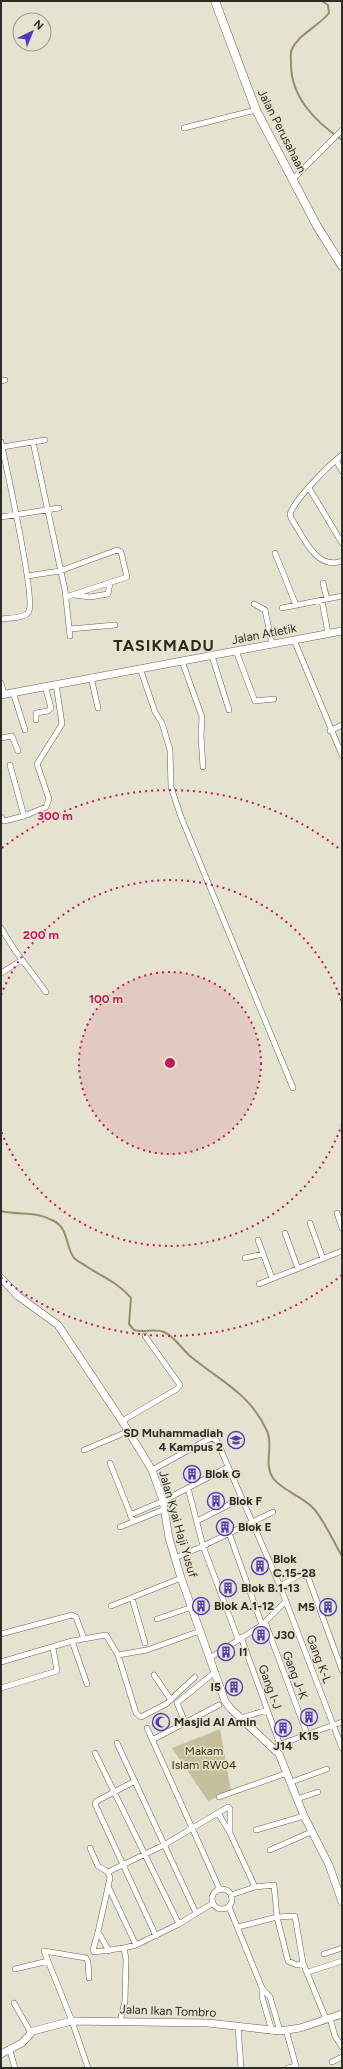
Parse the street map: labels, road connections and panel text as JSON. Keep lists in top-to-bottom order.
{
  "streets": {
    "main road": ["Jalan Perusahaan"],
    "street": [
      "Jalan Atletik",
      "Jalan Kyai Haji Yusuf",
      "Gang K-L",
      "Gang J-K",
      "Gang I-J",
      "Jalan Ikan Tombro"
    ]
  },
  "crossings": [
    ["Jalan Kyai Haji Yusuf", "Gang K-L"],
    ["Jalan Kyai Haji Yusuf", "Gang I-J"]
  ],
  "districts": ["TASIKMADU"],
  "parks": ["Makam Islam RW04"],
  "places": {
    "school or university": ["SD Muhammadiah 4 Kampus 2"],
    "building": [
      "Blok G",
      "Blok F",
      "Blok E",
      "Blok C.15-28",
      "Blok B.1-13",
      "Blok A.1-12",
      "M5",
      "J30",
      "I1",
      "I5",
      "K15",
      "J14"
    ],
    "mosque": ["Masjid Al Amin"]
  },
  "north": "top right",
  "rings": ["300 m", "200 m", "100 m"]
}
